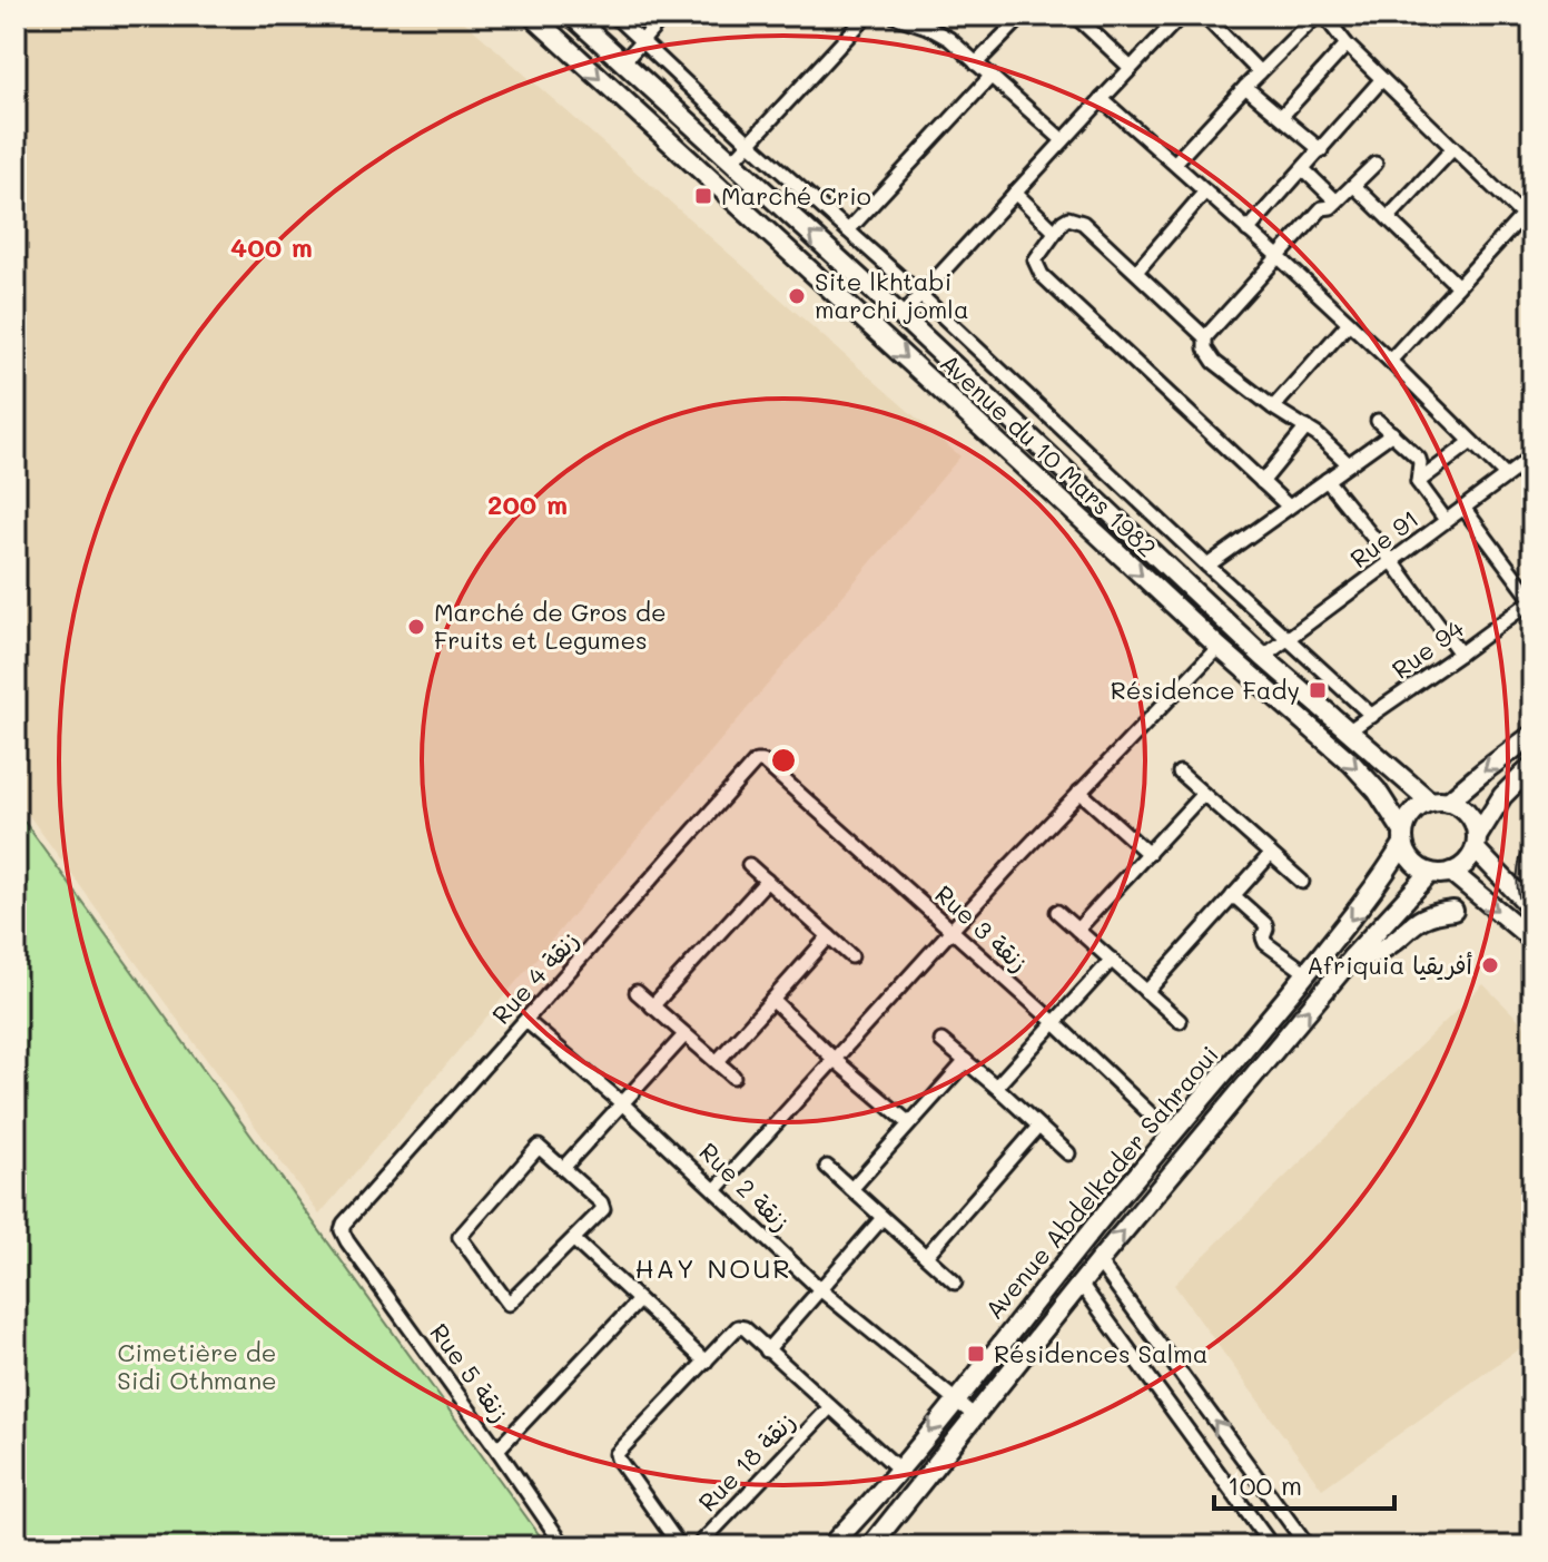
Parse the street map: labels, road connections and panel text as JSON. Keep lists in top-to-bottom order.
{
  "streets": {
    "main road": ["Avenue du 10 Mars 1982", "Avenue Abdelkader Sahraoui"],
    "street": [
      "Rue 91",
      "Rue 94",
      "Rue 3 زنقة",
      "Rue 4 زنقة",
      "Rue 2 زنقة",
      "Rue 5 زنقة",
      "Rue 18 زنقة"
    ]
  },
  "crossings": [
    ["Avenue du 10 Mars 1982", "Rue 91"],
    ["Avenue du 10 Mars 1982", "Rue 94"],
    ["Avenue du 10 Mars 1982", "Avenue Abdelkader Sahraoui"],
    ["Rue 3 زنقة", "Rue 4 زنقة"],
    ["Rue 3 زنقة", "Avenue Abdelkader Sahraoui"],
    ["Rue 4 زنقة", "Rue 2 زنقة"],
    ["Rue 4 زنقة", "Rue 5 زنقة"],
    ["Avenue Abdelkader Sahraoui", "Rue 2 زنقة"]
  ],
  "districts": ["HAY NOUR"],
  "parks": ["Cimetière de Sidi Othmane"],
  "places": {
    "transit": ["Marché Crio", "Résidence Fady", "Résidences Salma"],
    "other": ["Site lkhtabi marchi jomla", "Marché de Gros de Fruits et Legumes", "Afriquia أفريقيا"]
  },
  "scale_bar": "100 m",
  "rings": ["400 m", "200 m"]
}
